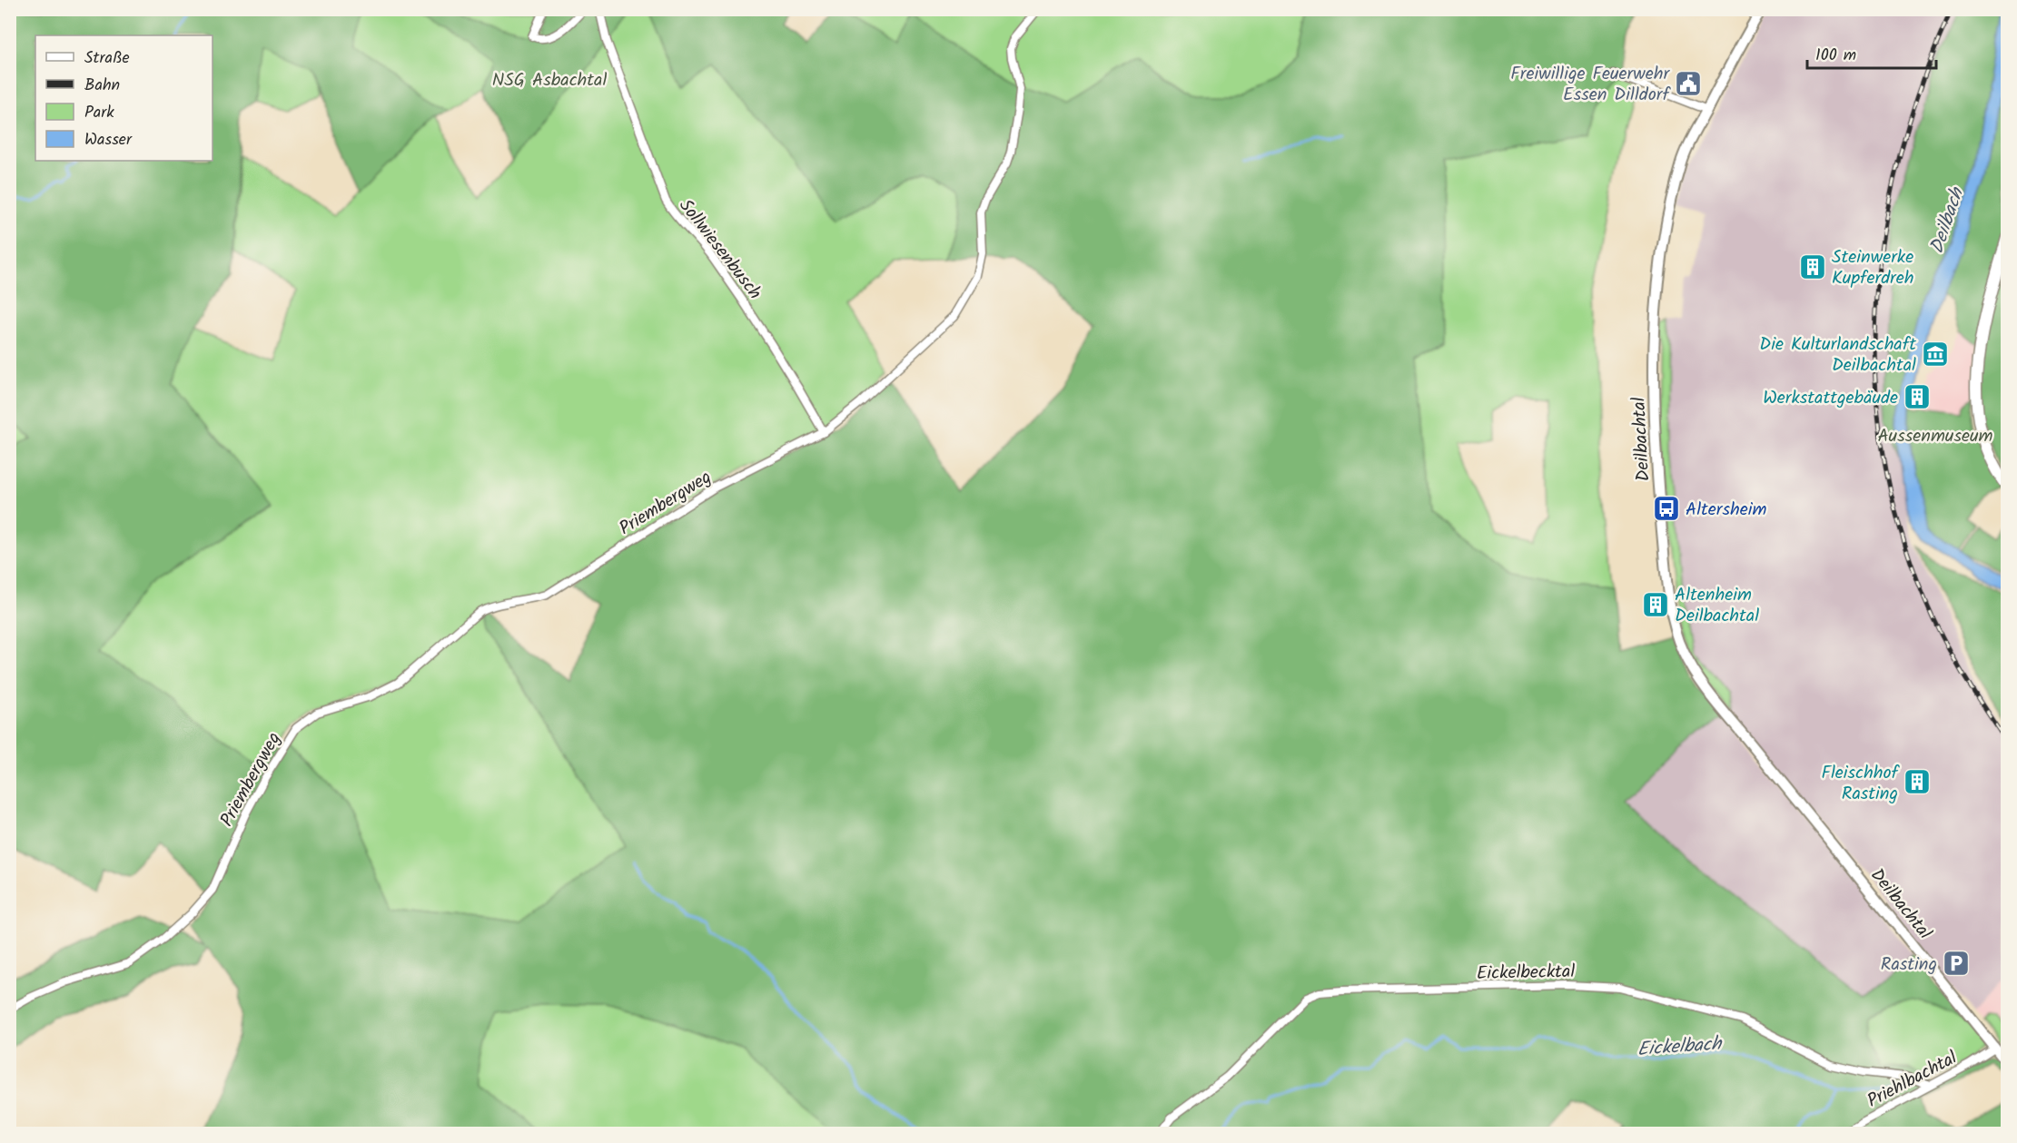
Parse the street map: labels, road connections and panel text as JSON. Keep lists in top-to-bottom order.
{
  "streets": {
    "street": [
      "Sollwiesenbusch",
      "Deilbachtal",
      "Priembergweg",
      "Eickelbecktal",
      "Priehlbachtal"
    ]
  },
  "crossings": [
    ["Sollwiesenbusch", "Priembergweg"],
    ["Deilbachtal", "Priehlbachtal"],
    ["Eickelbecktal", "Priehlbachtal"]
  ],
  "water": ["Deilbach", "Eickelbach"],
  "parks": ["NSG Asbachtal", "Aussenmuseum"],
  "places": {
    "public building": ["Freiwillige Feuerwehr Essen Dilldorf"],
    "building": [
      "Steinwerke Kupferdreh",
      "Werkstattgebäude",
      "Altenheim Deilbachtal",
      "Fleischhof Rasting"
    ],
    "museum": ["Die Kulturlandschaft Deilbachtal"],
    "bus stop": ["Altersheim"],
    "parking": ["Rasting"]
  },
  "legend": [
    "Straße",
    "Bahn",
    "Park",
    "Wasser"
  ],
  "scale_bar": "100 m"
}
